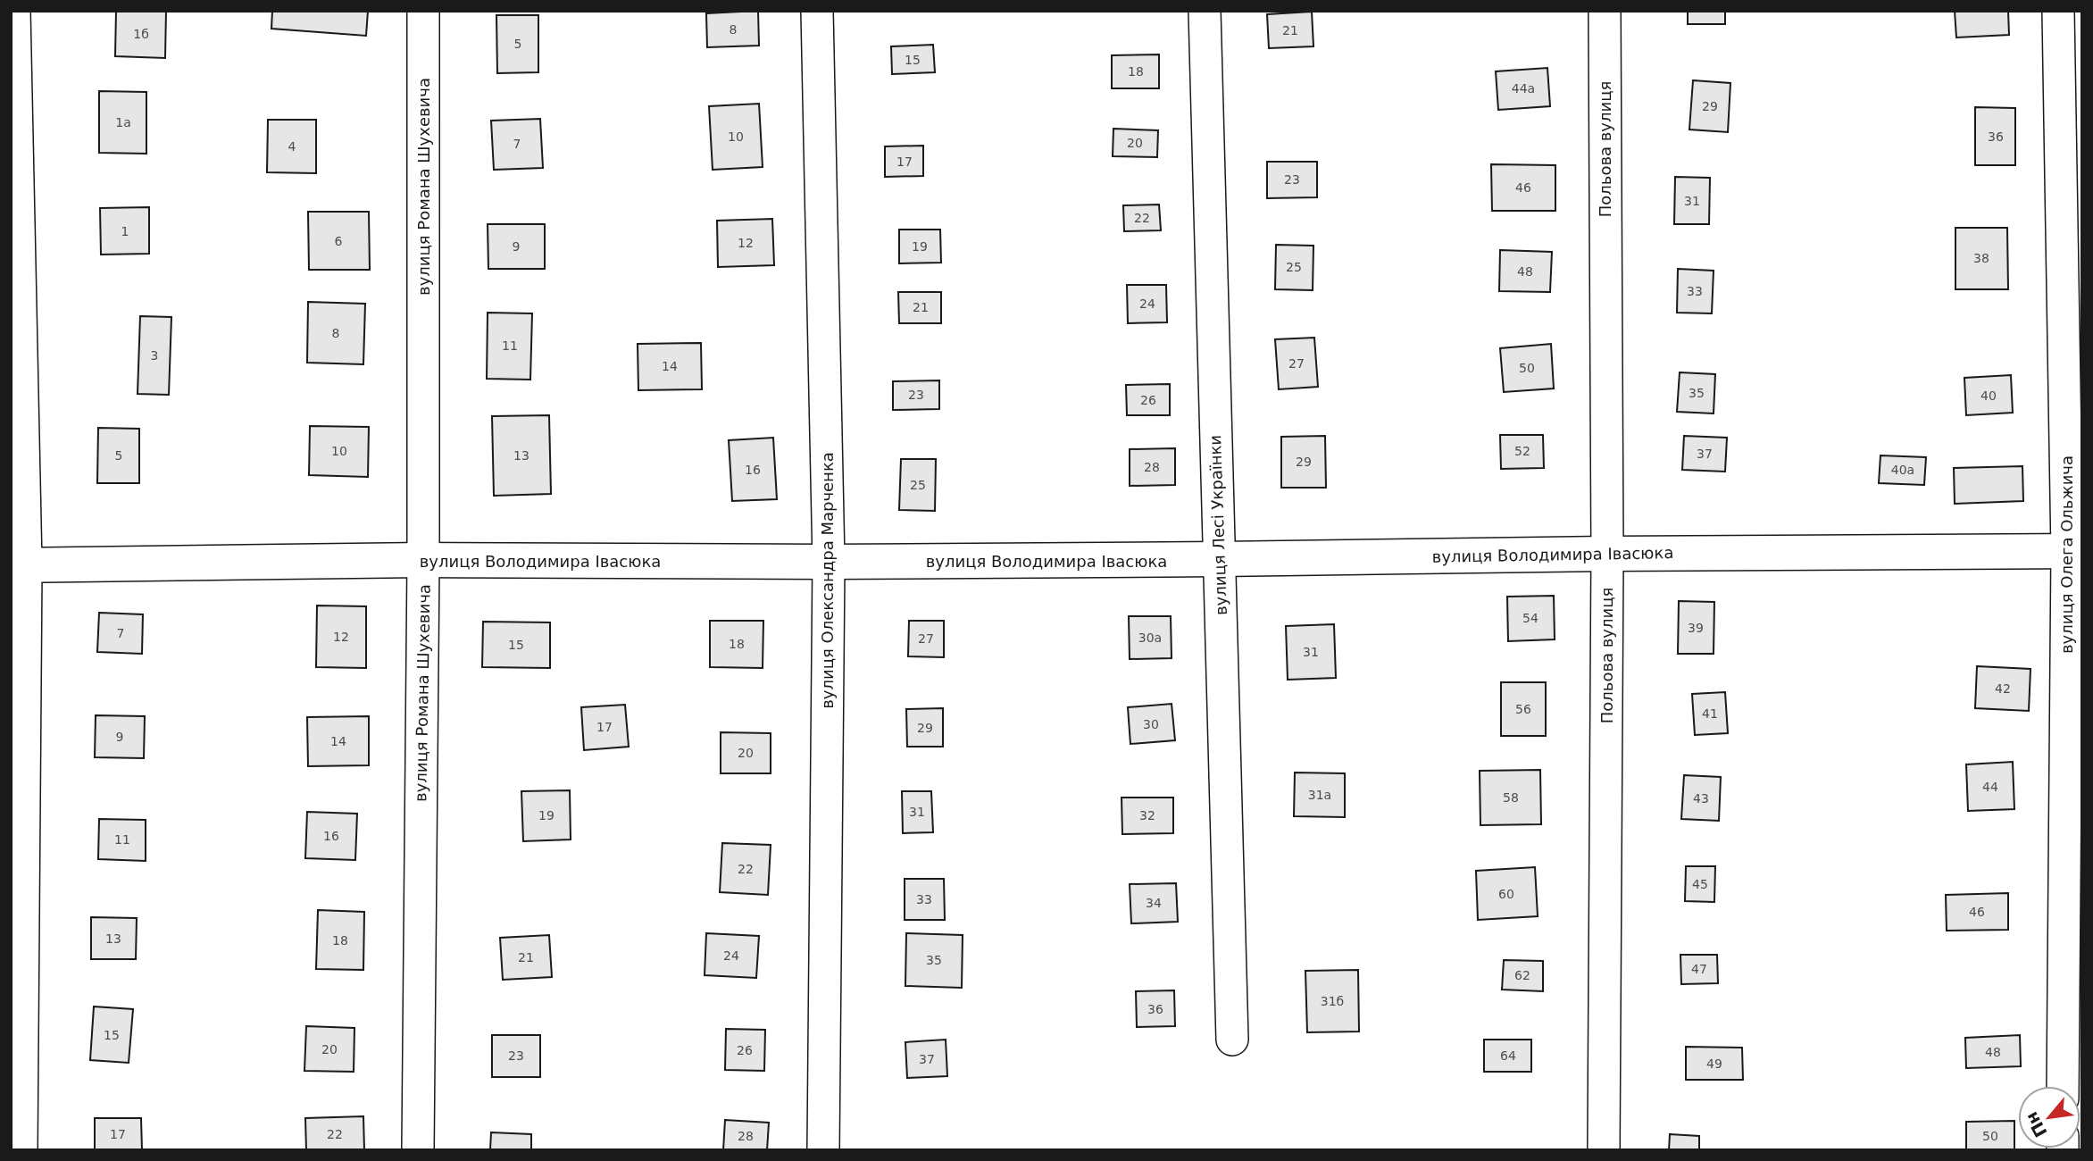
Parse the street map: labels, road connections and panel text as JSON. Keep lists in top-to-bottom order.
{
  "streets": {
    "street": [
      "Польова вулиця",
      "вулиця Романа Шухевича",
      "вулиця Лесі Українки",
      "вулиця Володимира Івасюка",
      "вулиця Олега Ольжича",
      "вулиця Олександра Марченка"
    ]
  },
  "crossings": [
    ["Польова вулиця", "вулиця Володимира Івасюка"],
    ["вулиця Романа Шухевича", "вулиця Володимира Івасюка"],
    ["вулиця Лесі Українки", "вулиця Володимира Івасюка"],
    ["вулиця Володимира Івасюка", "вулиця Олега Ольжича"],
    ["вулиця Володимира Івасюка", "вулиця Олександра Марченка"]
  ],
  "house_numbers": [
    "8",
    "21",
    "1б",
    "5",
    "15",
    "18",
    "44а",
    "29",
    "1а",
    "10",
    "36",
    "20",
    "7",
    "4",
    "17",
    "23",
    "46",
    "31",
    "22",
    "1",
    "6",
    "12",
    "9",
    "19",
    "38",
    "25",
    "48",
    "33",
    "24",
    "21",
    "8",
    "11",
    "3",
    "27",
    "14",
    "50",
    "35",
    "23",
    "40",
    "26",
    "10",
    "52",
    "37",
    "5",
    "13",
    "29",
    "28",
    "16",
    "40а",
    "25",
    "54",
    "39",
    "7",
    "12",
    "30а",
    "27",
    "18",
    "15",
    "31",
    "42",
    "56",
    "41",
    "30",
    "17",
    "29",
    "9",
    "14",
    "20",
    "44",
    "31а",
    "58",
    "43",
    "31",
    "19",
    "32",
    "16",
    "11",
    "22",
    "45",
    "60",
    "33",
    "34",
    "46",
    "13",
    "18",
    "24",
    "21",
    "35",
    "47",
    "62",
    "31б",
    "36",
    "15",
    "20",
    "26",
    "48",
    "23",
    "64",
    "37",
    "49",
    "17",
    "22",
    "28",
    "50"
  ],
  "north": "bottom left"
}
